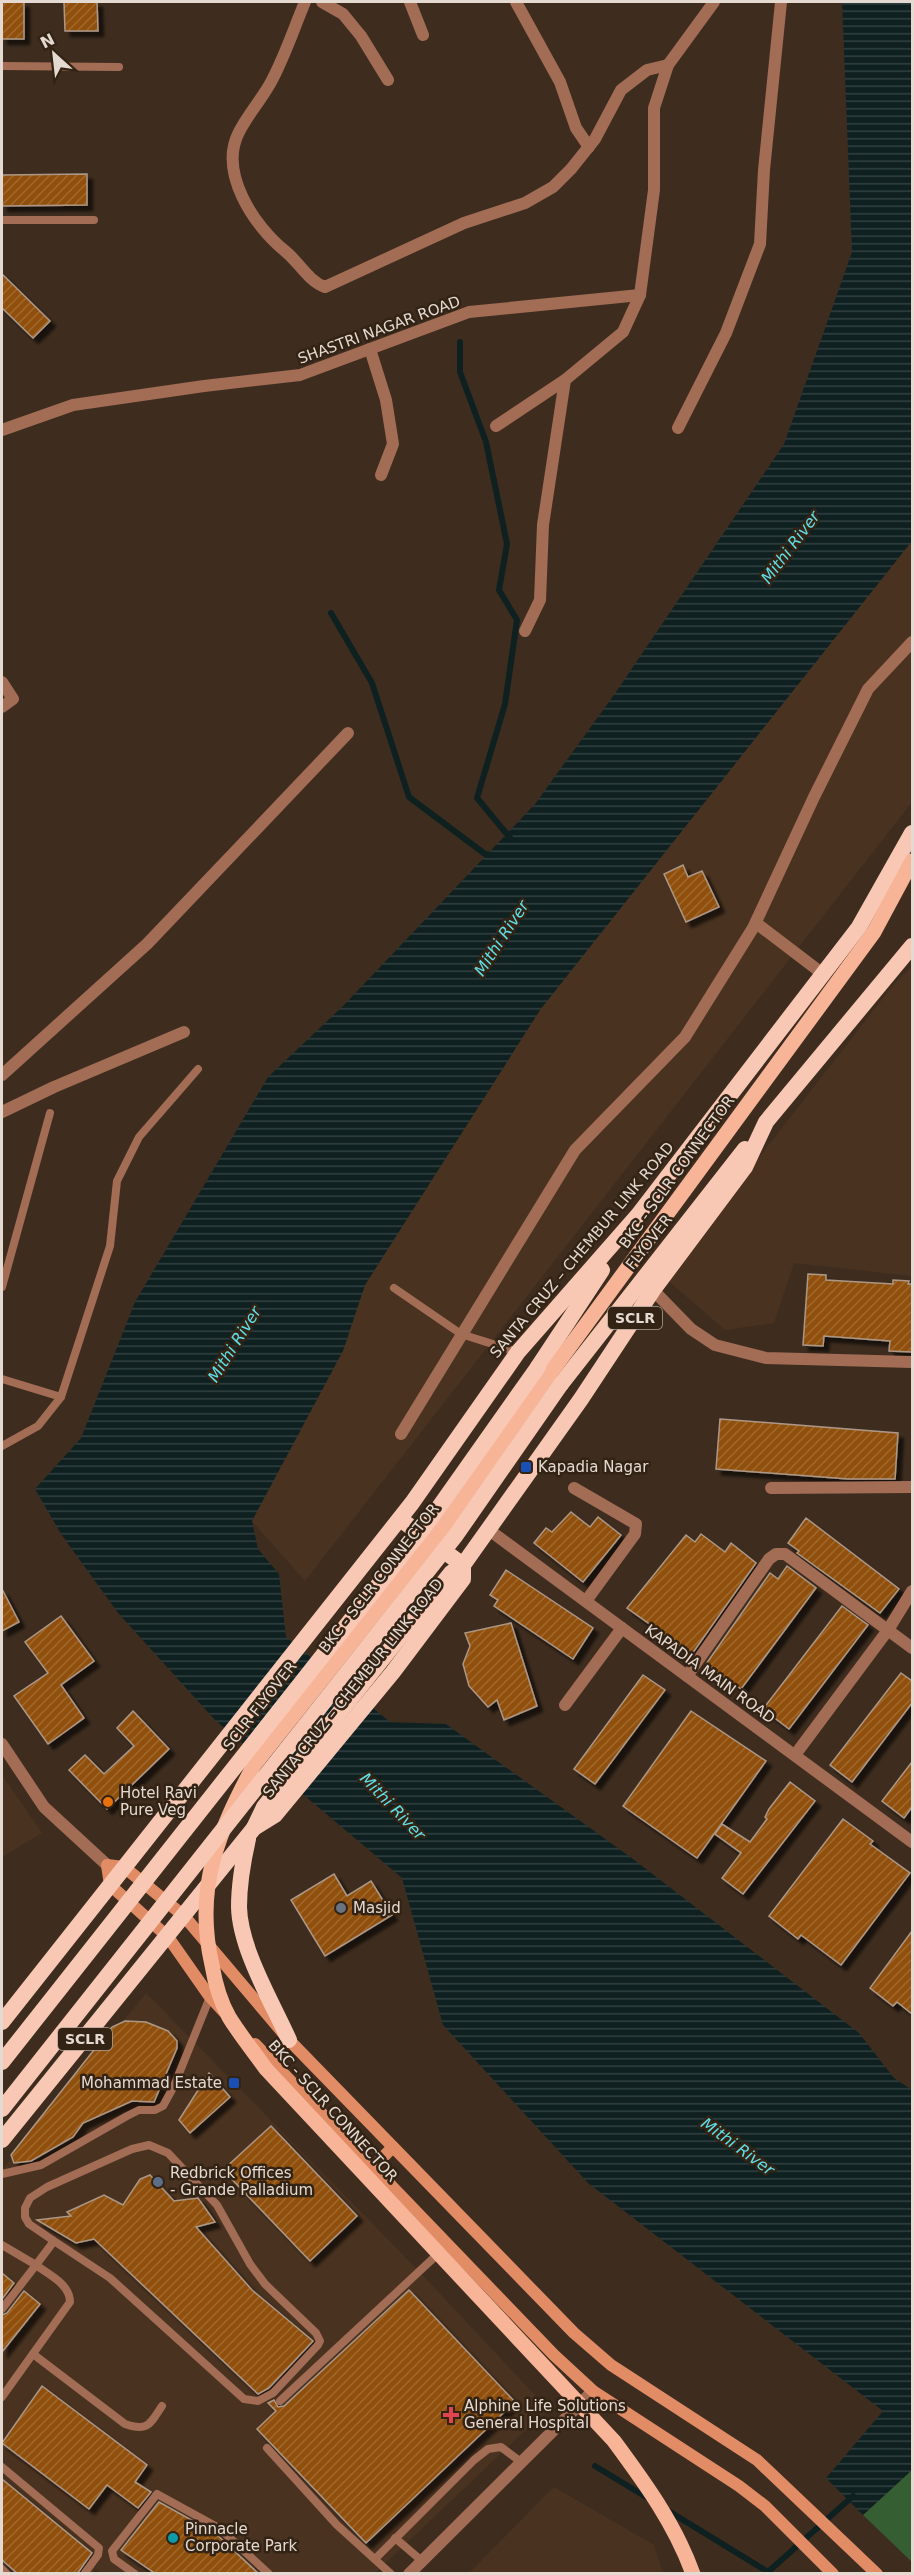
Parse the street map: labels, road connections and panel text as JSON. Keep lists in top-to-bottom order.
{
  "streets": {
    "highway": [
      "FLYOVER",
      "SANTA CRUZ – CHEMBUR LINK ROAD",
      "SCLR",
      "SCLR FLYOVER"
    ],
    "main road": ["BKC - SCLR CONNECTOR"],
    "street": ["SHASTRI NAGAR ROAD", "KAPADIA MAIN ROAD"]
  },
  "crossings": [
    ["FLYOVER", "SANTA CRUZ – CHEMBUR LINK ROAD"],
    ["FLYOVER", "SCLR FLYOVER"],
    ["SANTA CRUZ – CHEMBUR LINK ROAD", "KAPADIA MAIN ROAD"]
  ],
  "water": ["Mithi River"],
  "places": {
    "transit": ["Kapadia Nagar", "Mohammad Estate"],
    "other": [
      "Hotel Ravi Pure Veg",
      "Masjid",
      "Redbrick Offices - Grande Palladium",
      "Pinnacle Corporate Park"
    ],
    "health": ["Alphine Life Solutions General Hospital"]
  },
  "north": "top left"
}
